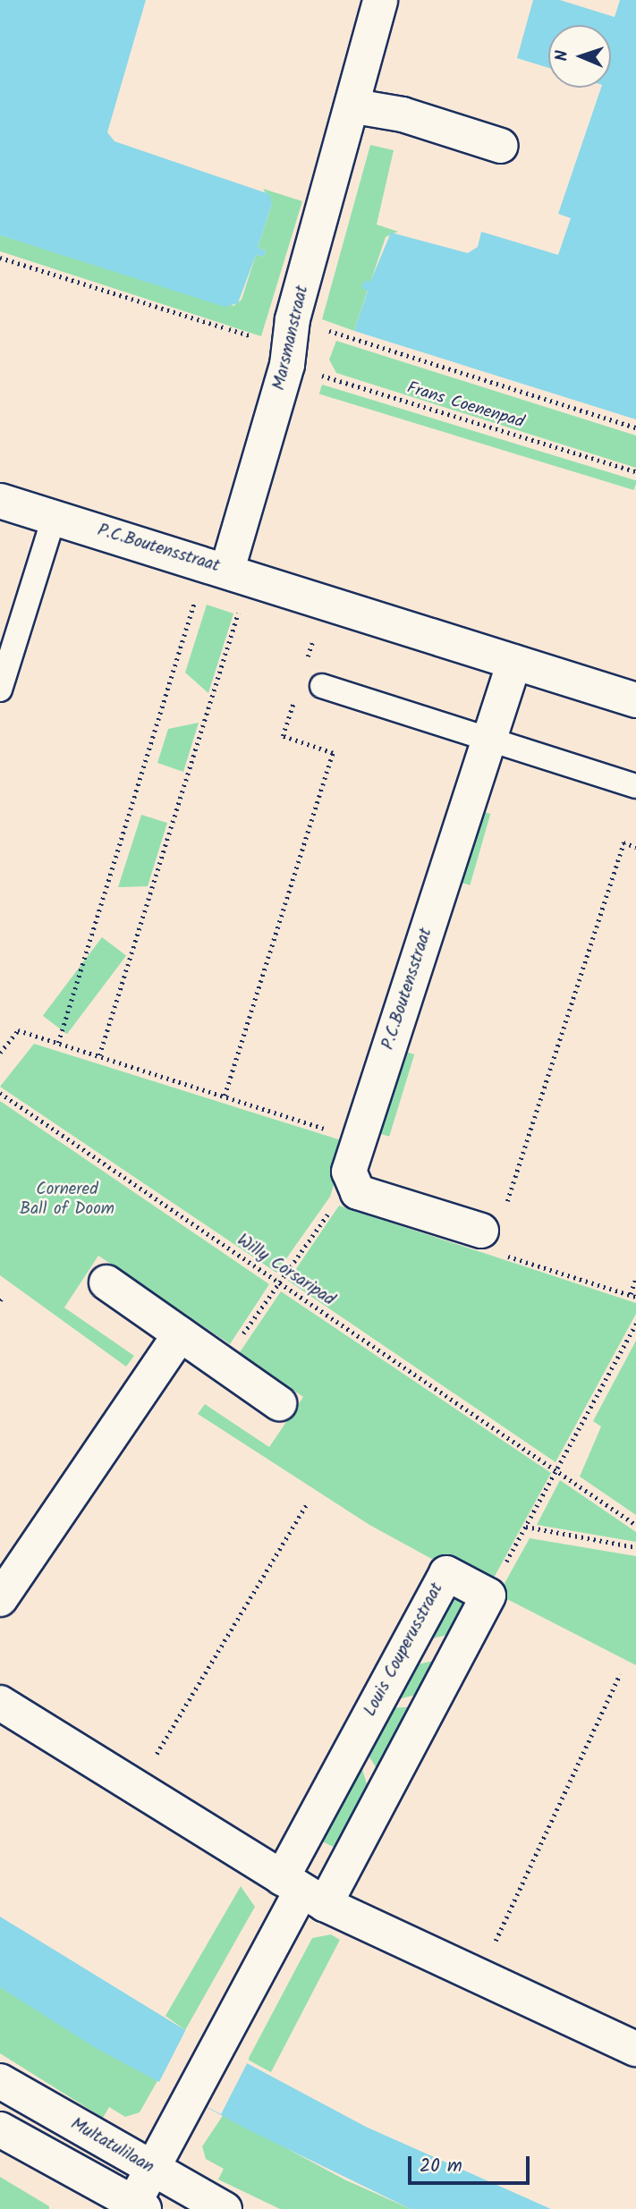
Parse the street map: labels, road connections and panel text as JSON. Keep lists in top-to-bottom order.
{
  "streets": {
    "street": [
      "Marsmanstraat",
      "P.C.Boutensstraat",
      "Louis Couperusstraat",
      "Multatulilaan"
    ],
    "path": ["Frans Coenenpad", "Willy Corsaripad"]
  },
  "crossings": [
    ["Marsmanstraat", "Frans Coenenpad"],
    ["Marsmanstraat", "P.C.Boutensstraat"],
    ["Louis Couperusstraat", "Multatulilaan"]
  ],
  "parks": ["Cornered Ball of Doom"],
  "scale_bar": "20 m",
  "north": "left"
}
